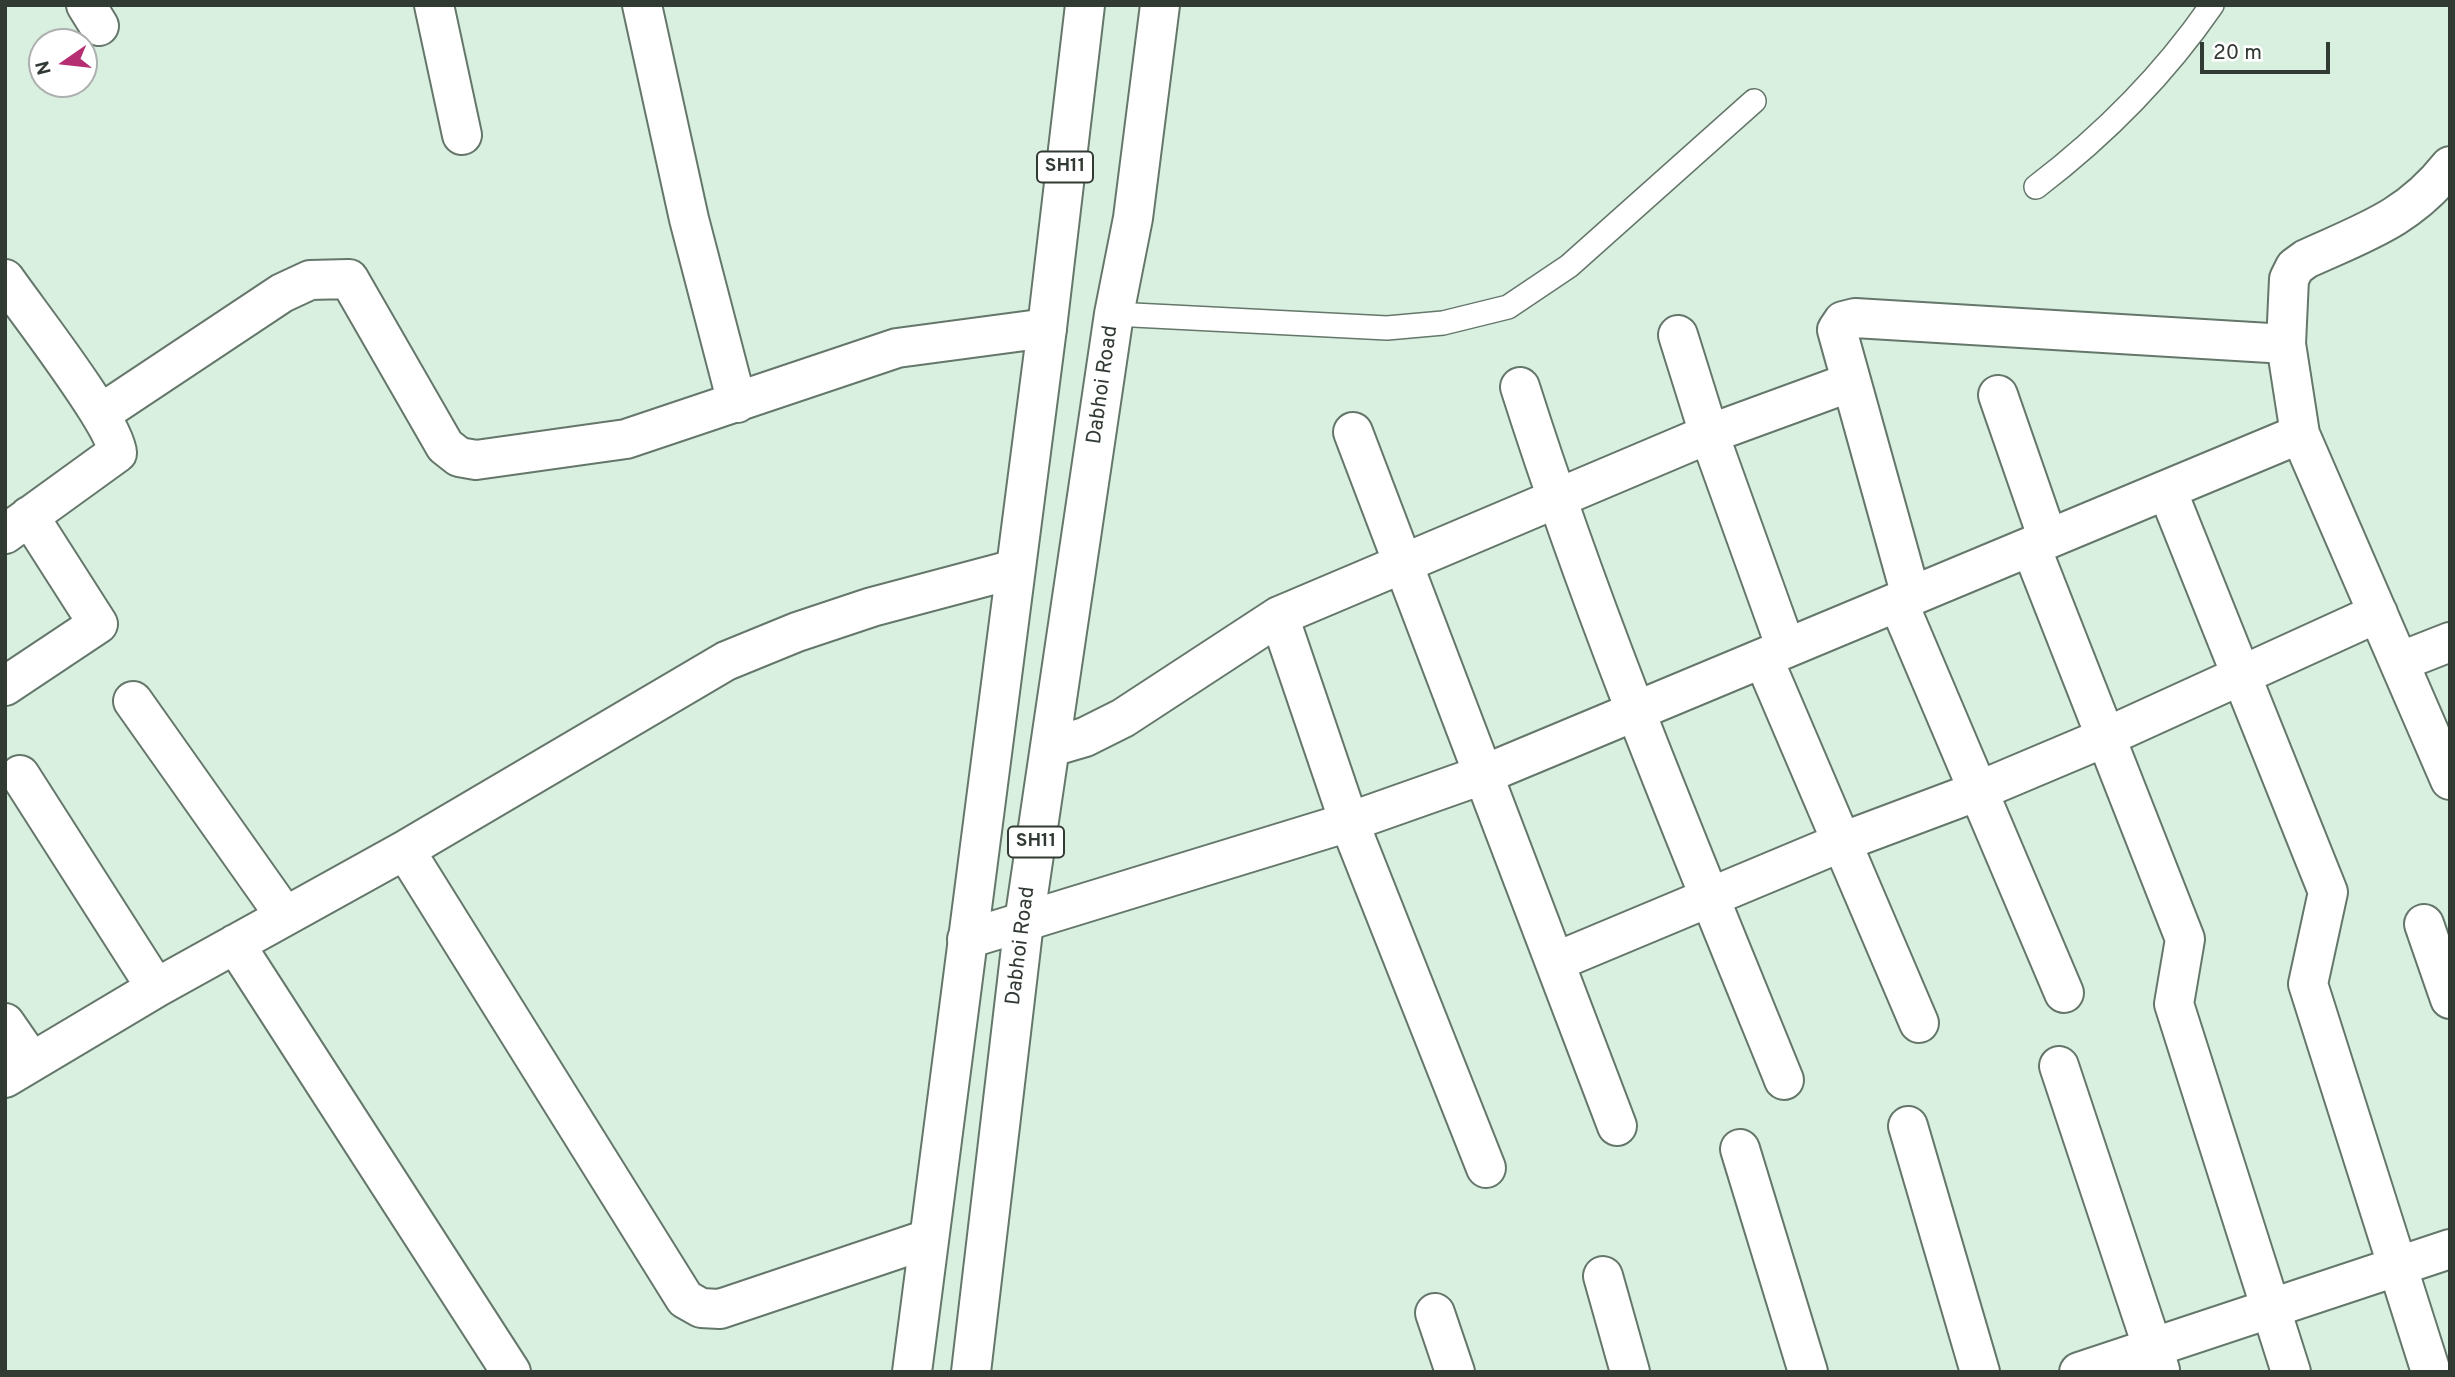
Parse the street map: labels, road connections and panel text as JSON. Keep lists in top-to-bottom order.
{
  "streets": {
    "street": ["SH11", "Dabhoi Road"]
  },
  "crossings": [
    ["SH11", "Dabhoi Road"]
  ],
  "scale_bar": "20 m",
  "north": "left"
}
